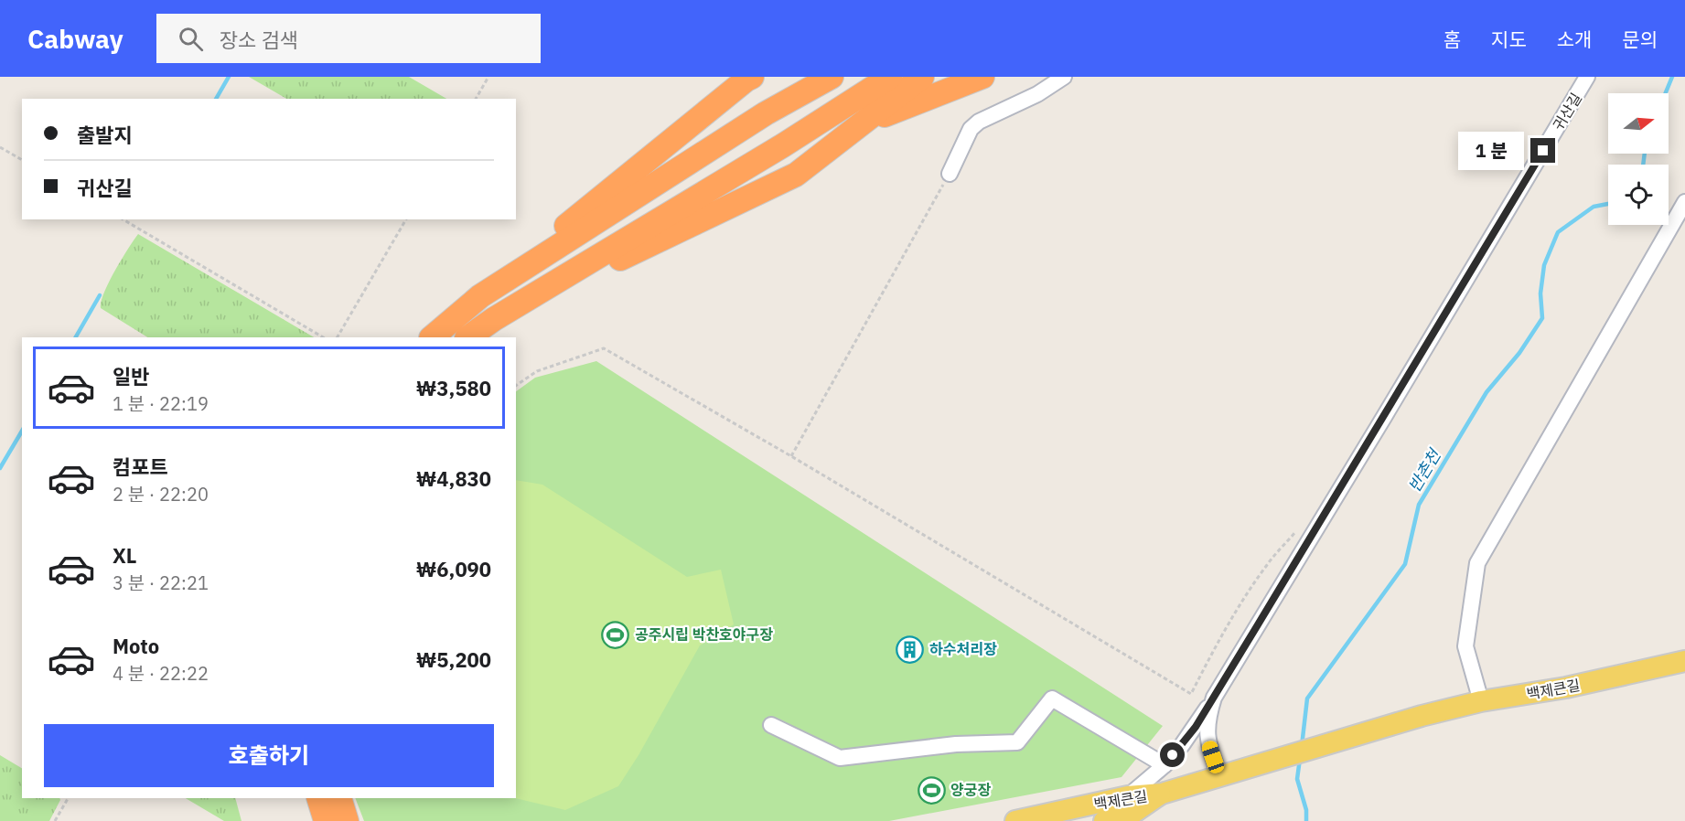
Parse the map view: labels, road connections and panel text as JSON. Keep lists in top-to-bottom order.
{
  "streets": {
    "main road": ["백제큰길"],
    "street": ["귀산길"]
  },
  "crossings": [
    ["귀산길", "백제큰길"]
  ],
  "water": ["반촌천"],
  "places": {
    "sports": ["공주시립 박찬호야구장", "양궁장"],
    "building": ["하수처리장"]
  },
  "north": "right",
  "page": {
    "header": "Cabway",
    "search": "장소 검색",
    "nav": [
      "홈",
      "지도",
      "소개",
      "문의"
    ],
    "banner": ["출발지", "귀산길"],
    "bubble": "1 분",
    "list": [
      {
        "name": "일반",
        "note": "1 분 · 22:19",
        "value": "₩3,580"
      },
      {
        "name": "컴포트",
        "note": "2 분 · 22:20",
        "value": "₩4,830"
      },
      {
        "name": "XL",
        "note": "3 분 · 22:21",
        "value": "₩6,090"
      },
      {
        "name": "Moto",
        "note": "4 분 · 22:22",
        "value": "₩5,200"
      }
    ],
    "buttons": "호출하기"
  }
}
